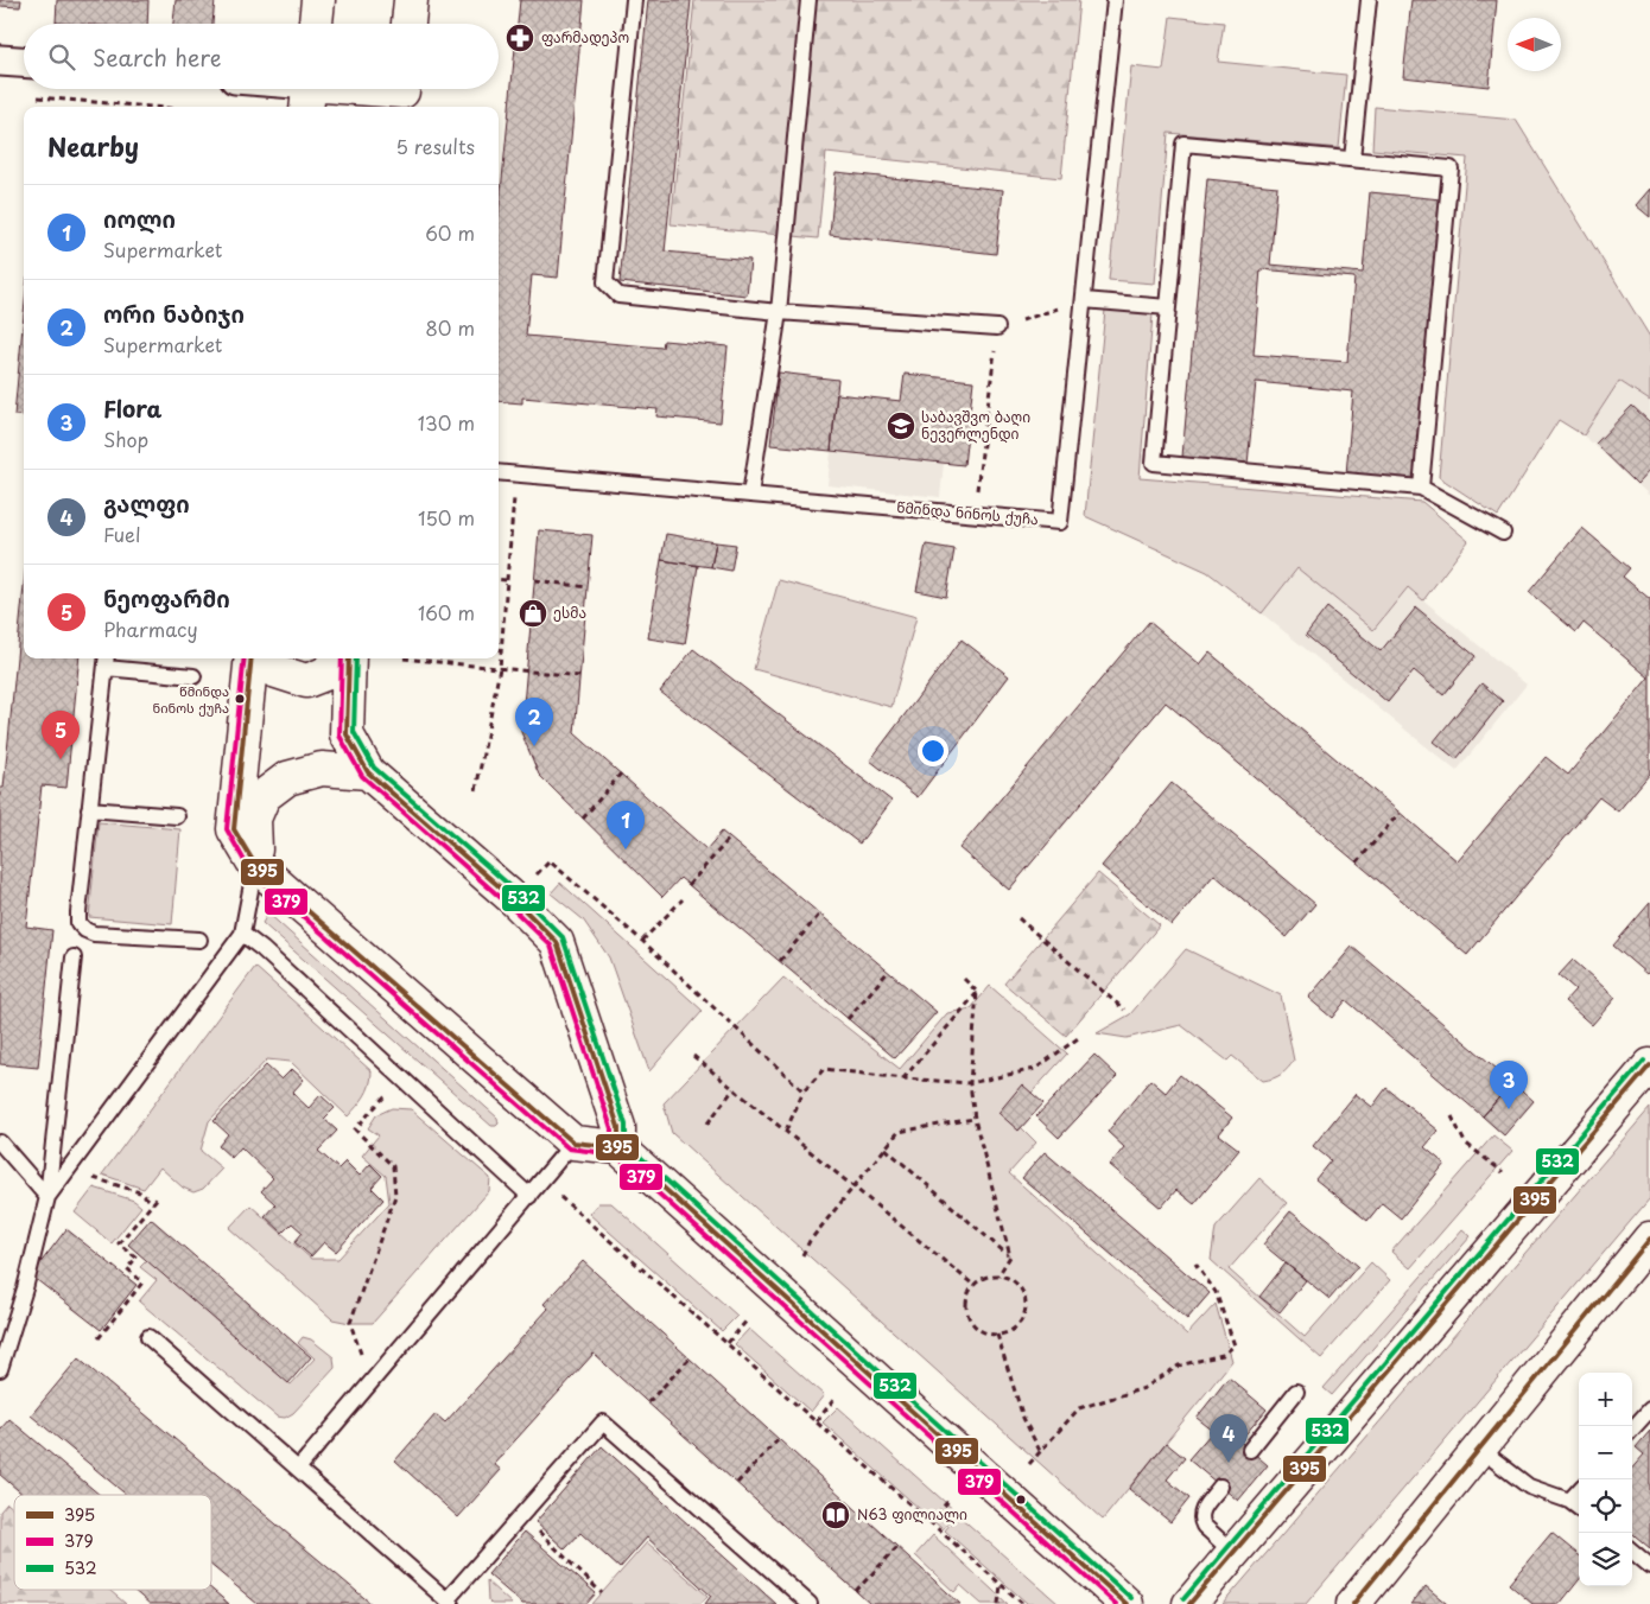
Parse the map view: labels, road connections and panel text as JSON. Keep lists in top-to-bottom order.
{
  "streets": {
    "lane": ["წმინდა ნინოს ქუჩა"]
  },
  "places": {
    "pharmacy": ["ფარმადეპო"],
    "school or university": ["საბავშვო ბაღი ნევერლენდი"],
    "shop": ["ესმა"],
    "other": ["წმინდა ნინოს ქუჩა"],
    "library": ["N63 ფილიალი"]
  },
  "lines": ["transit line 395", "transit line 379", "transit line 532"],
  "legend": ["395", "379", "532"],
  "north": "left",
  "page": {
    "search": "Search here",
    "heading": ["Nearby", "5 results"],
    "list": [
      {
        "mark": "1",
        "name": "იოლი",
        "note": "Supermarket",
        "value": "60 m"
      },
      {
        "mark": "2",
        "name": "ორი ნაბიჯი",
        "note": "Supermarket",
        "value": "80 m"
      },
      {
        "mark": "3",
        "name": "Flora",
        "note": "Shop",
        "value": "130 m"
      },
      {
        "mark": "4",
        "name": "გალფი",
        "note": "Fuel",
        "value": "150 m"
      },
      {
        "mark": "5",
        "name": "ნეოფარმი",
        "note": "Pharmacy",
        "value": "160 m"
      }
    ],
    "pins": [
      "2",
      "5",
      "1",
      "3",
      "4"
    ],
    "map_buttons": ["+", "−"]
  }
}
